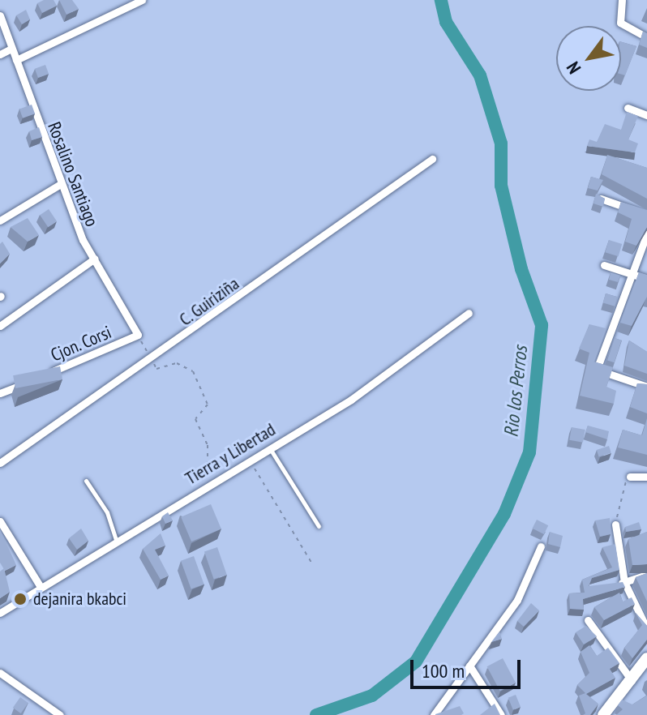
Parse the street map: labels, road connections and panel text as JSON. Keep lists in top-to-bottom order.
{
  "streets": {
    "street": [
      "Rosalino Santiago",
      "C. Guiriziña",
      "Cjon. Corsi",
      "Tierra y Libertad"
    ]
  },
  "crossings": [
    ["Rosalino Santiago", "Cjon. Corsi"]
  ],
  "water": ["Rio los Perros"],
  "places": ["dejanira bkabci"],
  "scale_bar": "100 m",
  "north": "bottom left"
}
